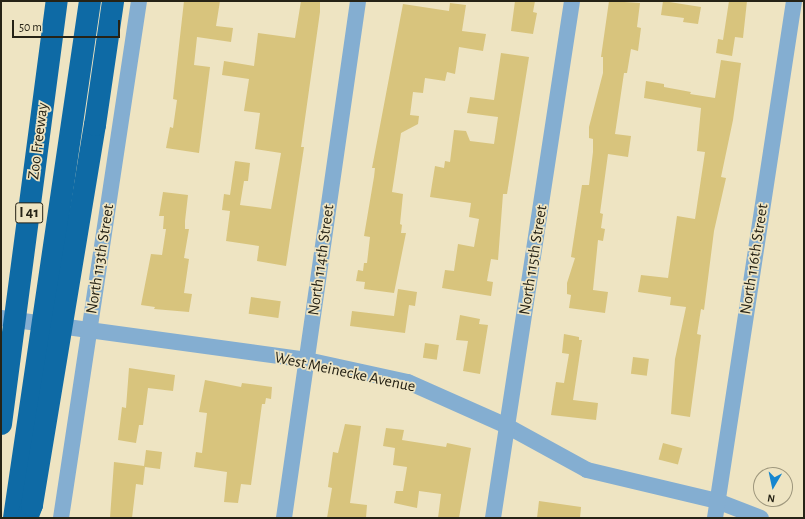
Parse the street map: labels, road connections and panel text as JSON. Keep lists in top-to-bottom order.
{
  "streets": {
    "highway": ["Zoo Freeway", "I 41"],
    "street": [
      "North 113th Street",
      "North 116th Street",
      "North 114th Street",
      "North 115th Street",
      "West Meinecke Avenue"
    ]
  },
  "crossings": [
    ["North 113th Street", "West Meinecke Avenue"],
    ["North 116th Street", "West Meinecke Avenue"],
    ["North 114th Street", "West Meinecke Avenue"],
    ["North 115th Street", "West Meinecke Avenue"]
  ],
  "scale_bar": "50 m",
  "north": "bottom"
}
